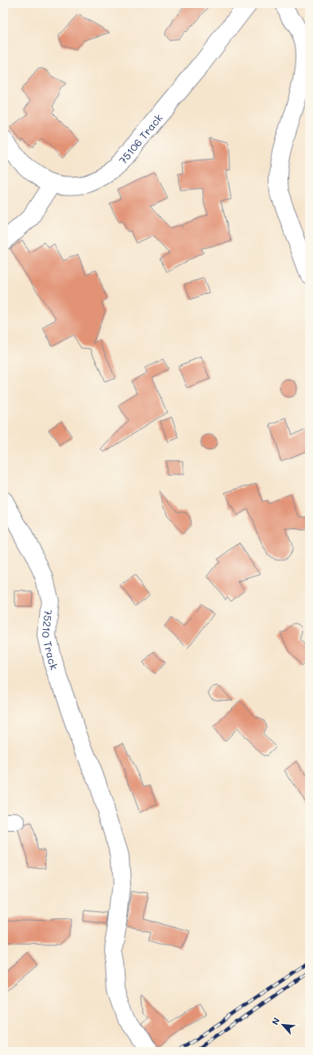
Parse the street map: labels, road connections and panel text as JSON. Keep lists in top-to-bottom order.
{
  "streets": {
    "street": ["75106 Track", "75210 Track"]
  },
  "north": "top left"
}
